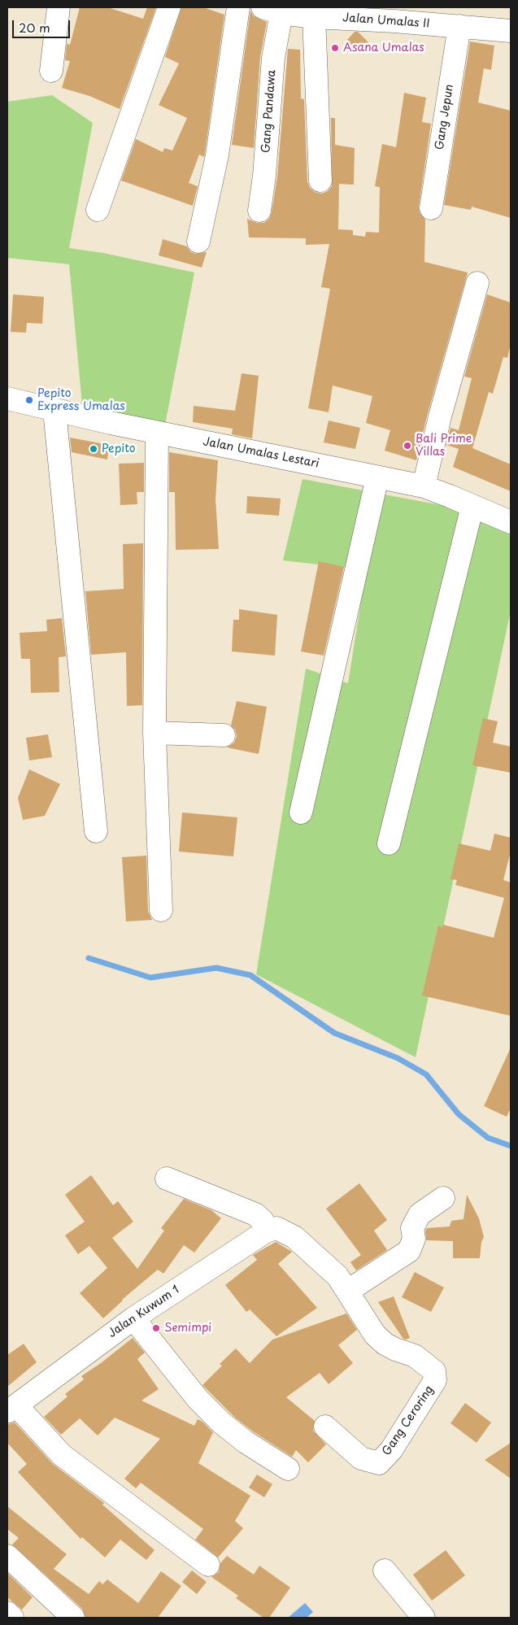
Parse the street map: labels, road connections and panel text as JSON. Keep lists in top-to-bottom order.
{
  "streets": {
    "street": [
      "Jalan Umalas II",
      "Gang Pandawa",
      "Gang Jepun",
      "Jalan Umalas Lestari",
      "Jalan Kuwum 1",
      "Gang Ceroring"
    ]
  },
  "crossings": [
    ["Jalan Umalas II", "Gang Pandawa"],
    ["Jalan Umalas II", "Gang Jepun"],
    ["Jalan Kuwum 1", "Gang Ceroring"]
  ],
  "places": [
    "Asana Umalas",
    "Pepito Express Umalas",
    "Bali Prime Villas",
    "Pepito",
    "Semimpi"
  ],
  "scale_bar": "20 m"
}
